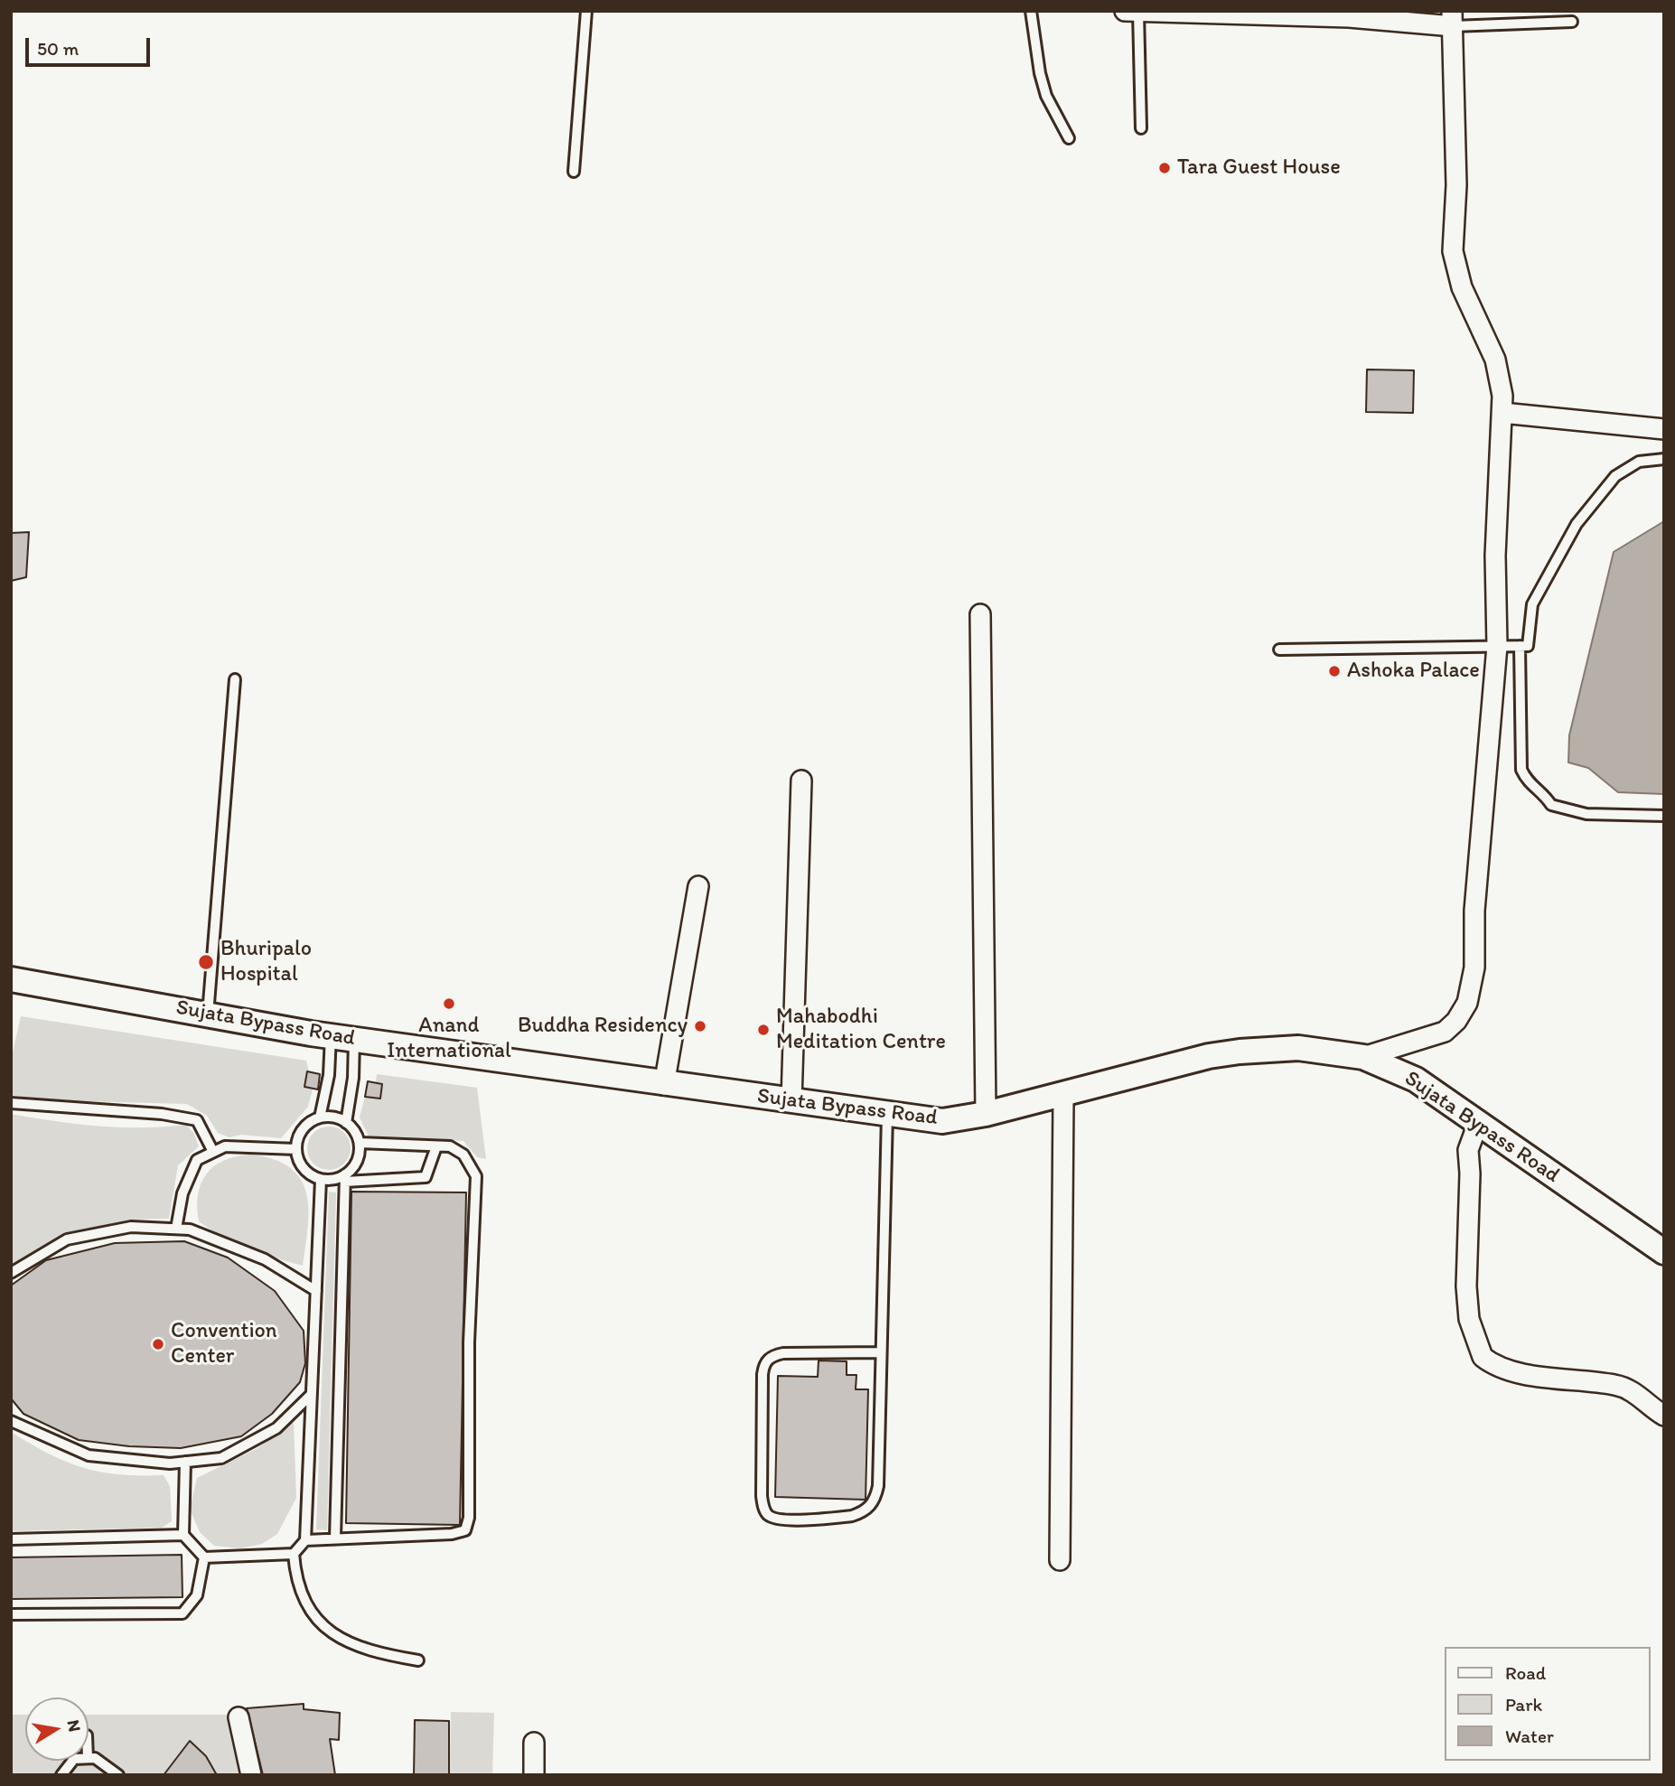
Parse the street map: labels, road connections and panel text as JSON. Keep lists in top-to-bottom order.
{
  "streets": {
    "street": ["Sujata Bypass Road"]
  },
  "places": [
    "Tara Guest House",
    "Ashoka Palace",
    "Bhuripalo Hospital",
    "Anand International",
    "Buddha Residency",
    "Mahabodhi Meditation Centre",
    "Convention Center"
  ],
  "legend": ["Road", "Park", "Water"],
  "scale_bar": "50 m",
  "north": "right"
}
